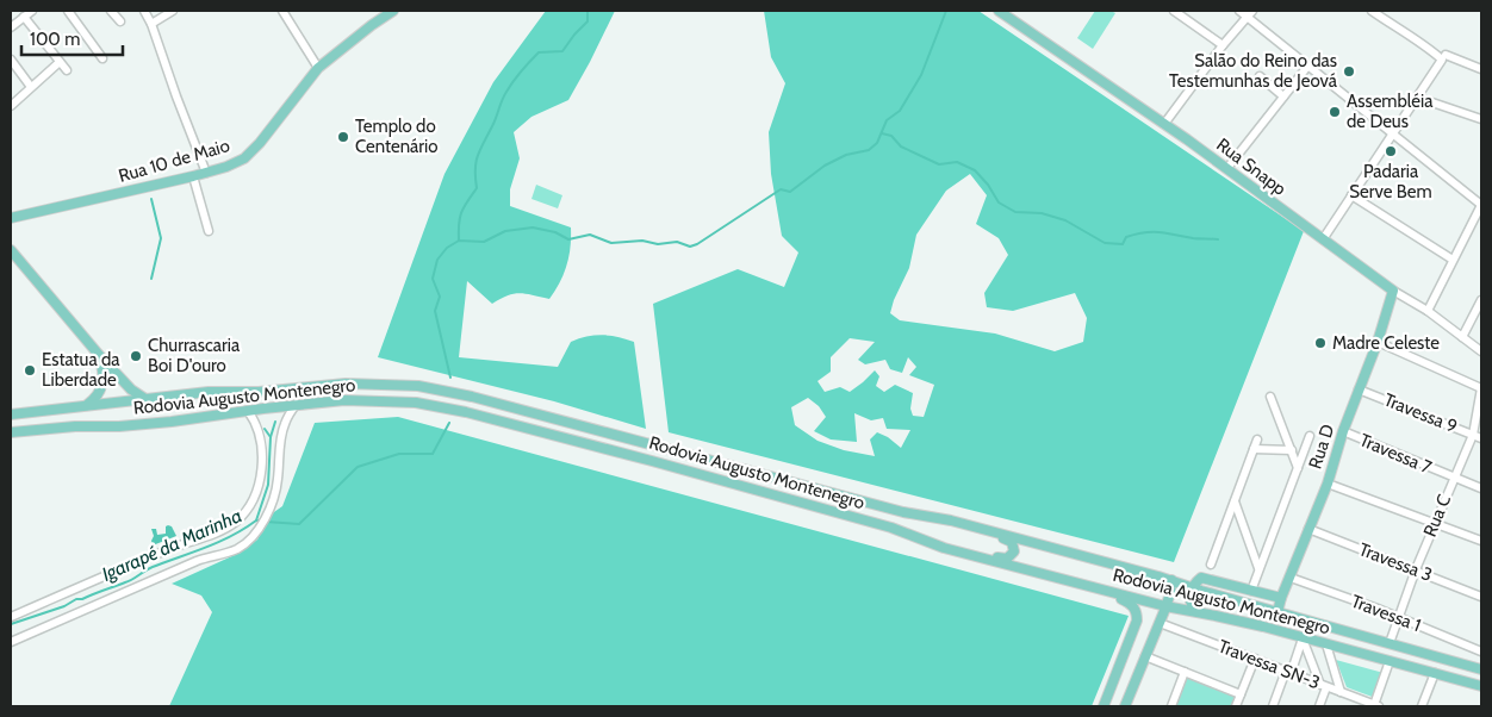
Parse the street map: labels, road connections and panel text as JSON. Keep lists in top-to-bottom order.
{
  "streets": {
    "main road": [
      "Rua 10 de Maio",
      "Rua Snapp",
      "Rodovia Augusto Montenegro",
      "Rua D"
    ],
    "street": [
      "Travessa 9",
      "Travessa 7",
      "Rua C",
      "Travessa 3",
      "Travessa 1",
      "Travessa SN-3"
    ]
  },
  "crossings": [
    ["Rua Snapp", "Rua D"],
    ["Rodovia Augusto Montenegro", "Rua D"],
    ["Rodovia Augusto Montenegro", "Rua C"],
    ["Travessa 9", "Rua D"],
    ["Travessa 9", "Rua C"],
    ["Rua D", "Travessa 7"],
    ["Rua D", "Travessa 3"],
    ["Rua D", "Travessa 1"],
    ["Travessa 7", "Rua C"],
    ["Rua C", "Travessa 3"],
    ["Rua C", "Travessa 1"]
  ],
  "water": ["Igarapé da Marinha"],
  "places": [
    "Salão do Reino das Testemunhas de Jeová",
    "Assembléia de Deus",
    "Templo do Centenário",
    "Padaria Serve Bem",
    "Madre Celeste",
    "Churrascaria Boi D'ouro",
    "Estatua da Liberdade"
  ],
  "scale_bar": "100 m"
}
